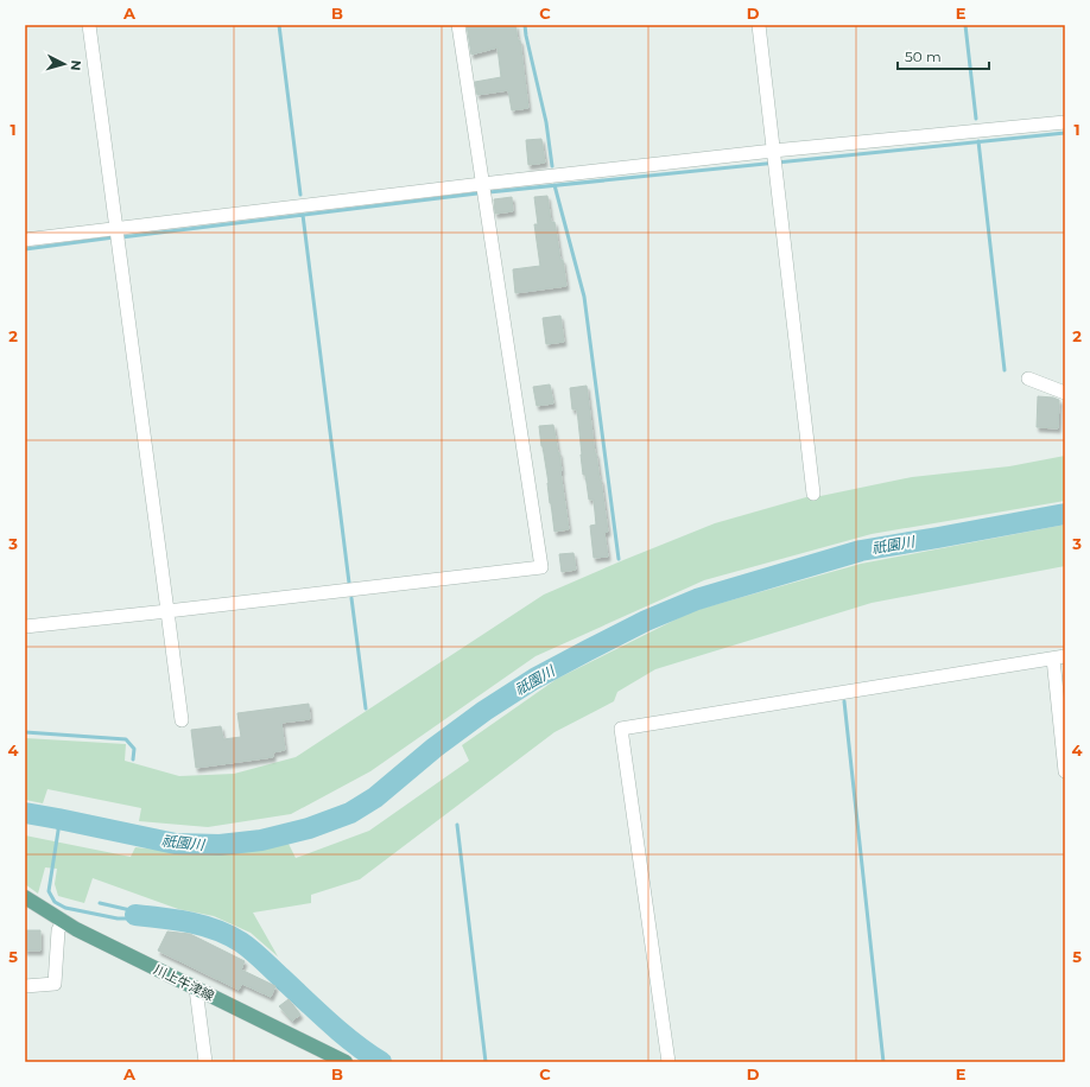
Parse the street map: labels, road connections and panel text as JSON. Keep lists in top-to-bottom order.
{
  "streets": {
    "main road": ["川上牛津線"]
  },
  "water": ["祇園川"],
  "scale_bar": "50 m",
  "north": "right",
  "grid": {
    "columns": [
      "A",
      "B",
      "C",
      "D",
      "E"
    ],
    "rows": [
      "1",
      "2",
      "3",
      "4",
      "5"
    ]
  }
}
